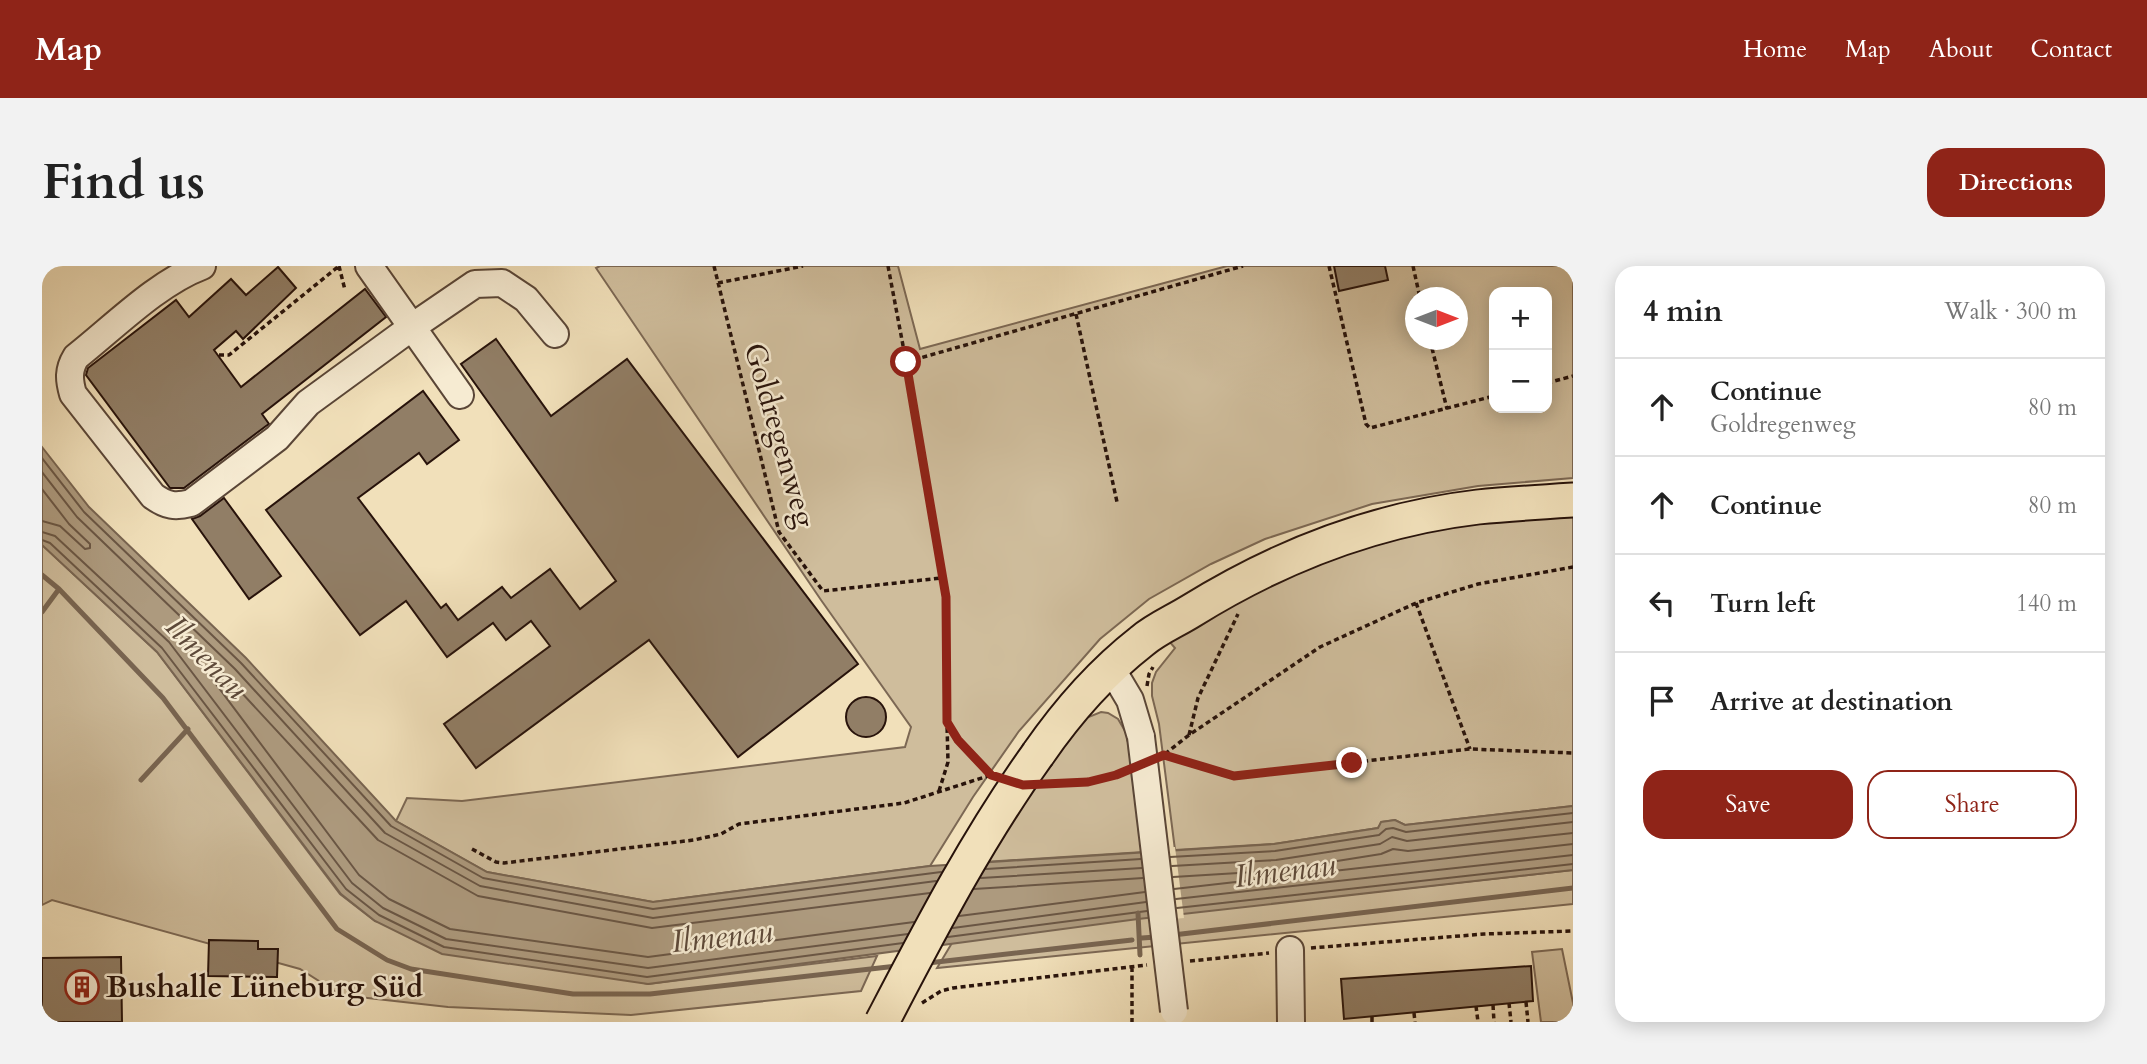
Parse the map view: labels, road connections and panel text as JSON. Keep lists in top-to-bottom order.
{
  "streets": {
    "path": ["Goldregenweg"]
  },
  "water": ["Ilmenau"],
  "places": {
    "building": ["Bushalle Lüneburg Süd"]
  },
  "north": "right",
  "page": {
    "header": "Map",
    "nav": [
      "Home",
      "Map",
      "About",
      "Contact"
    ],
    "buttons": [
      "Directions",
      ["Save", "Share"]
    ],
    "title": "Find us",
    "heading": ["4 min", "Walk · 300 m"],
    "map_buttons": ["+", "−"],
    "list": [
      ["Continue", "Goldregenweg", "80 m"],
      ["Continue", "80 m"],
      ["Turn left", "140 m"],
      "Arrive at destination"
    ]
  }
}
